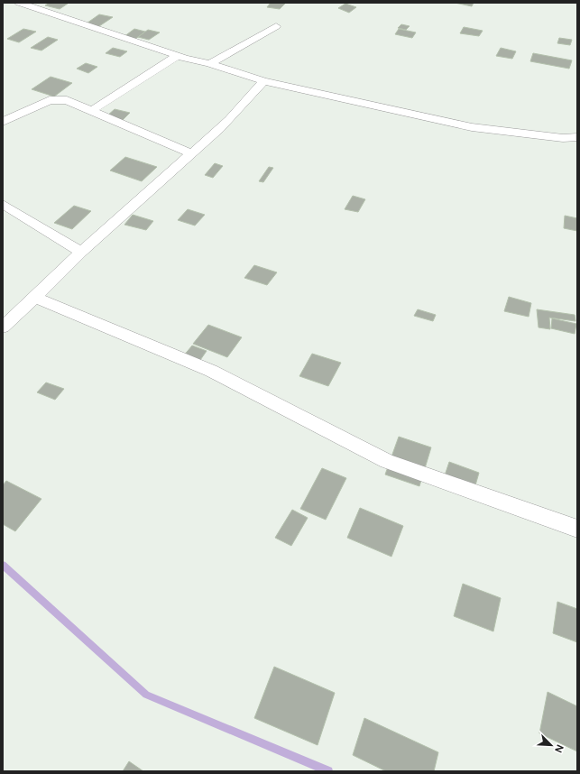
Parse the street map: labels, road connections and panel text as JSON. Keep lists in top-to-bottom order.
{
  "north": "bottom right"
}
